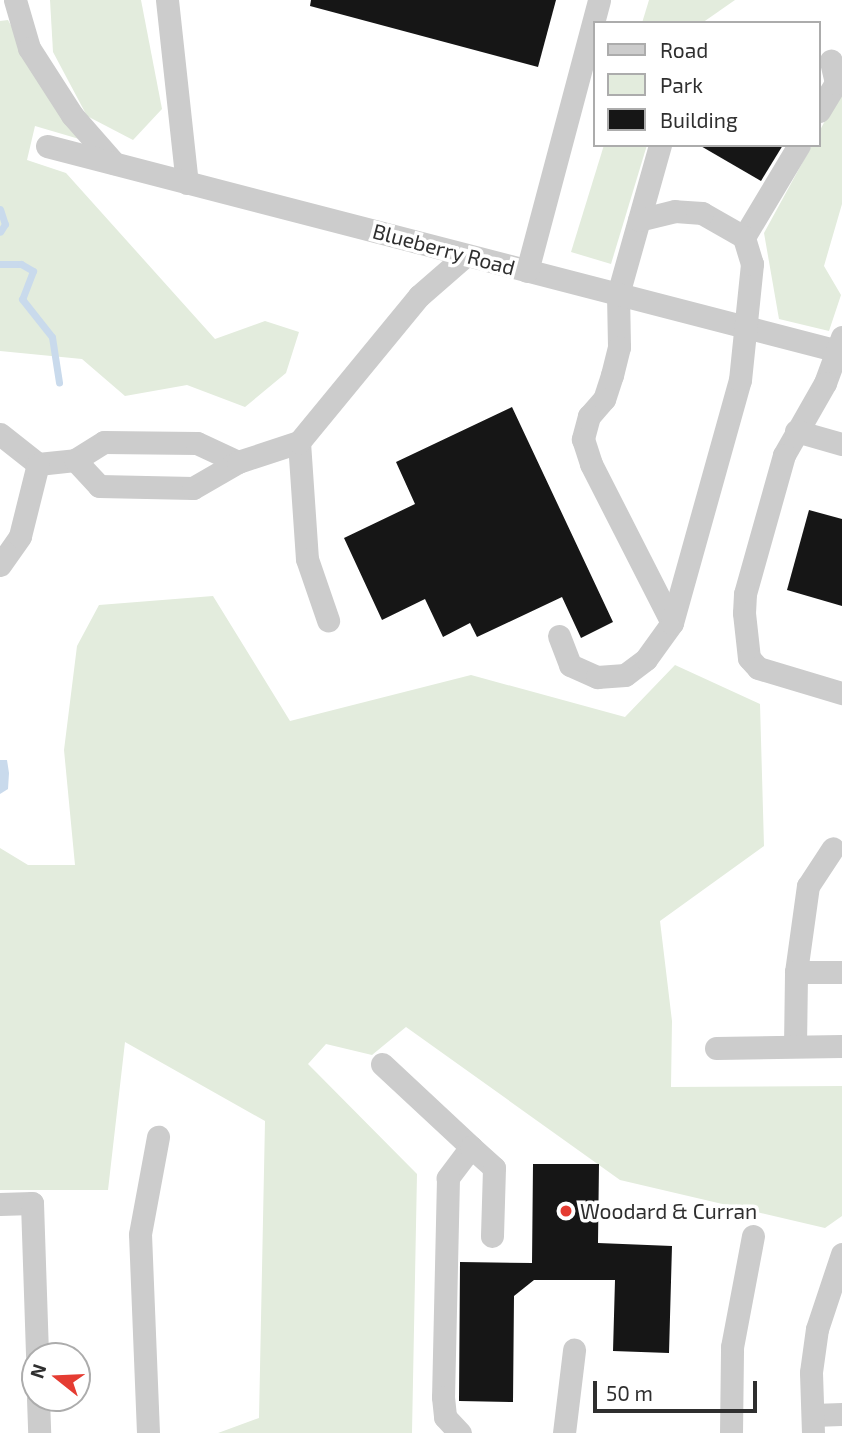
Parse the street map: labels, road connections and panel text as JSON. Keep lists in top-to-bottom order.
{
  "streets": {
    "street": ["Blueberry Road"]
  },
  "places": ["Woodard & Curran"],
  "legend": ["Road", "Park", "Building"],
  "scale_bar": "50 m",
  "north": "left"
}
